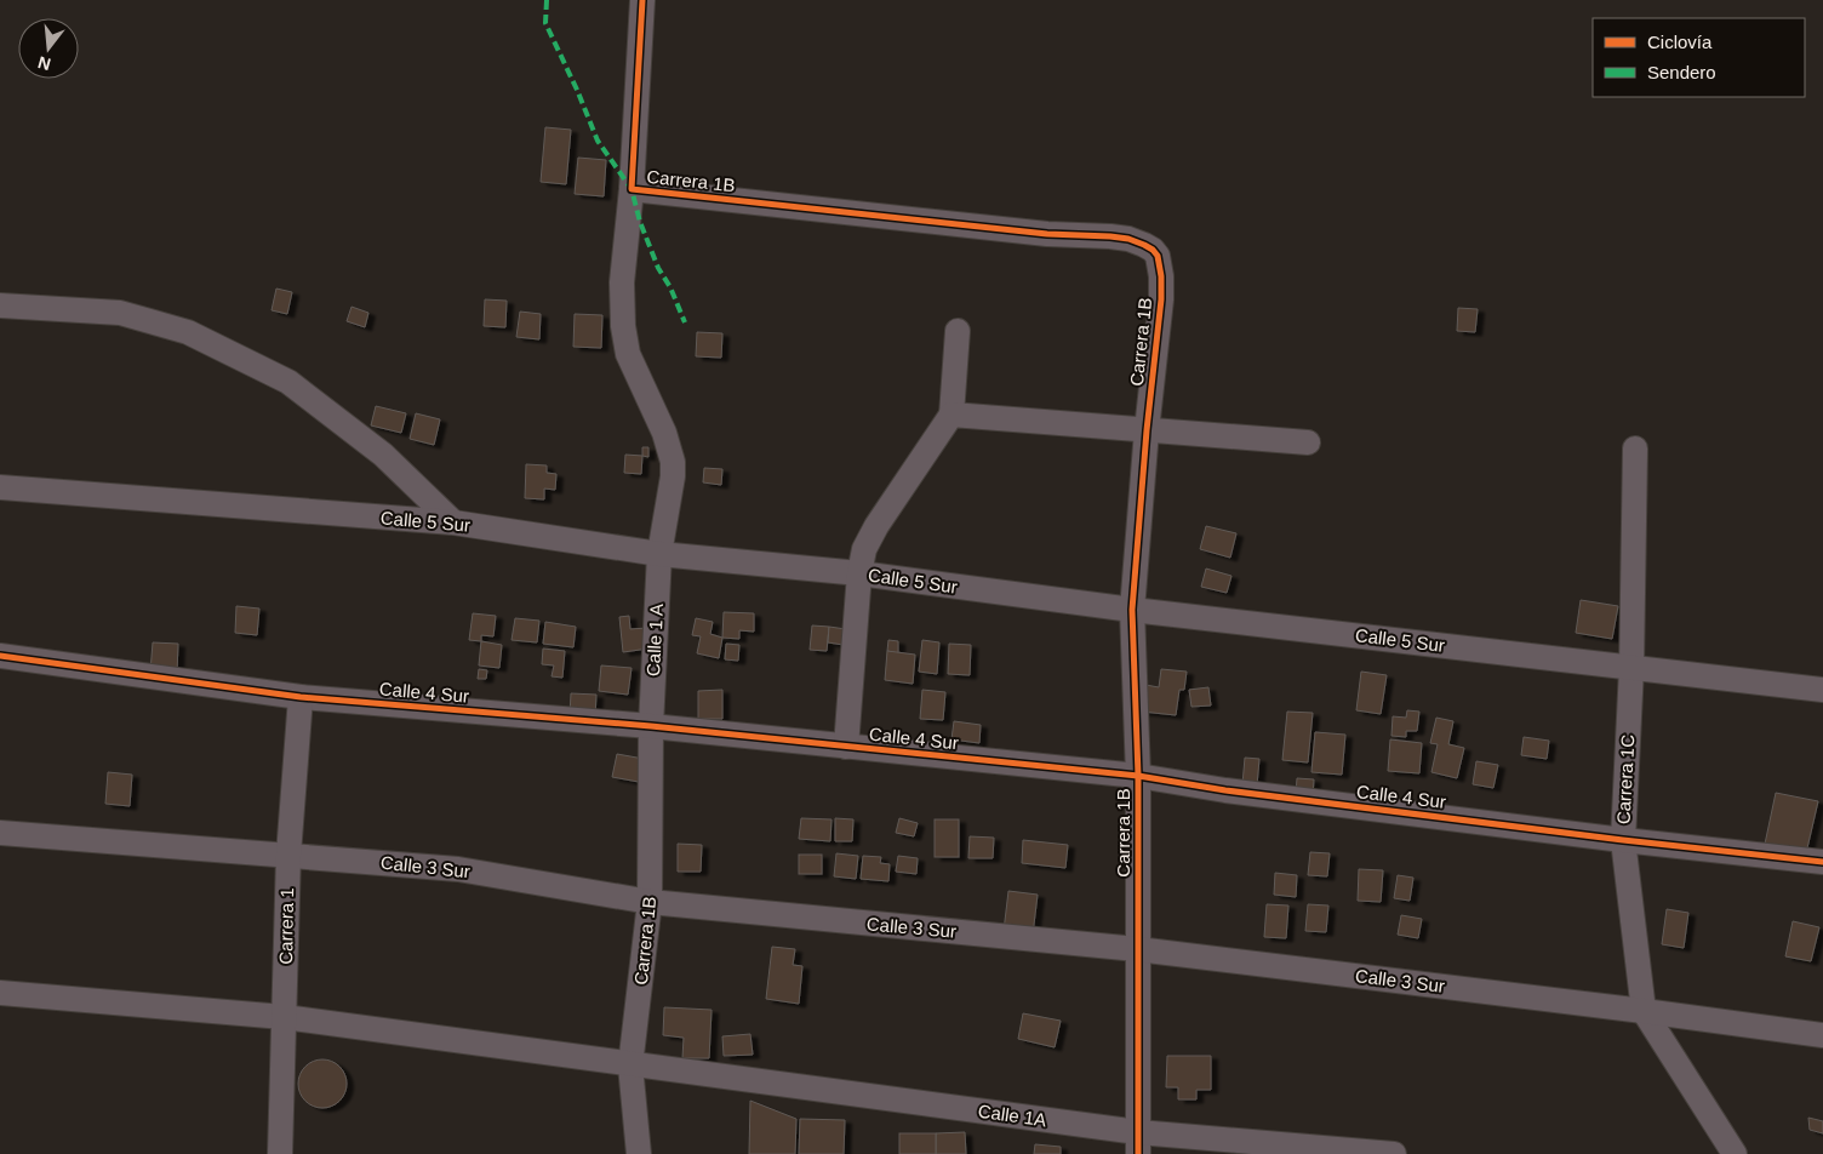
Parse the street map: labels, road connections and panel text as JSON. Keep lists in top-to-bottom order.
{
  "streets": {
    "street": [
      "Carrera 1B",
      "Calle 5 Sur",
      "Calle 1 A",
      "Calle 4 Sur",
      "Carrera 1C",
      "Calle 3 Sur",
      "Carrera 1",
      "Calle 1A"
    ]
  },
  "crossings": [
    ["Carrera 1B", "Calle 5 Sur"],
    ["Carrera 1B", "Calle 1 A"],
    ["Carrera 1B", "Calle 4 Sur"],
    ["Carrera 1B", "Calle 3 Sur"],
    ["Carrera 1B", "Calle 1A"],
    ["Calle 5 Sur", "Calle 1 A"],
    ["Calle 5 Sur", "Carrera 1C"],
    ["Calle 1 A", "Calle 4 Sur"],
    ["Calle 4 Sur", "Carrera 1C"],
    ["Calle 4 Sur", "Carrera 1"],
    ["Carrera 1C", "Calle 3 Sur"],
    ["Calle 3 Sur", "Carrera 1"],
    ["Carrera 1", "Calle 1A"]
  ],
  "legend": ["Ciclovía", "Sendero"],
  "north": "bottom"
}
